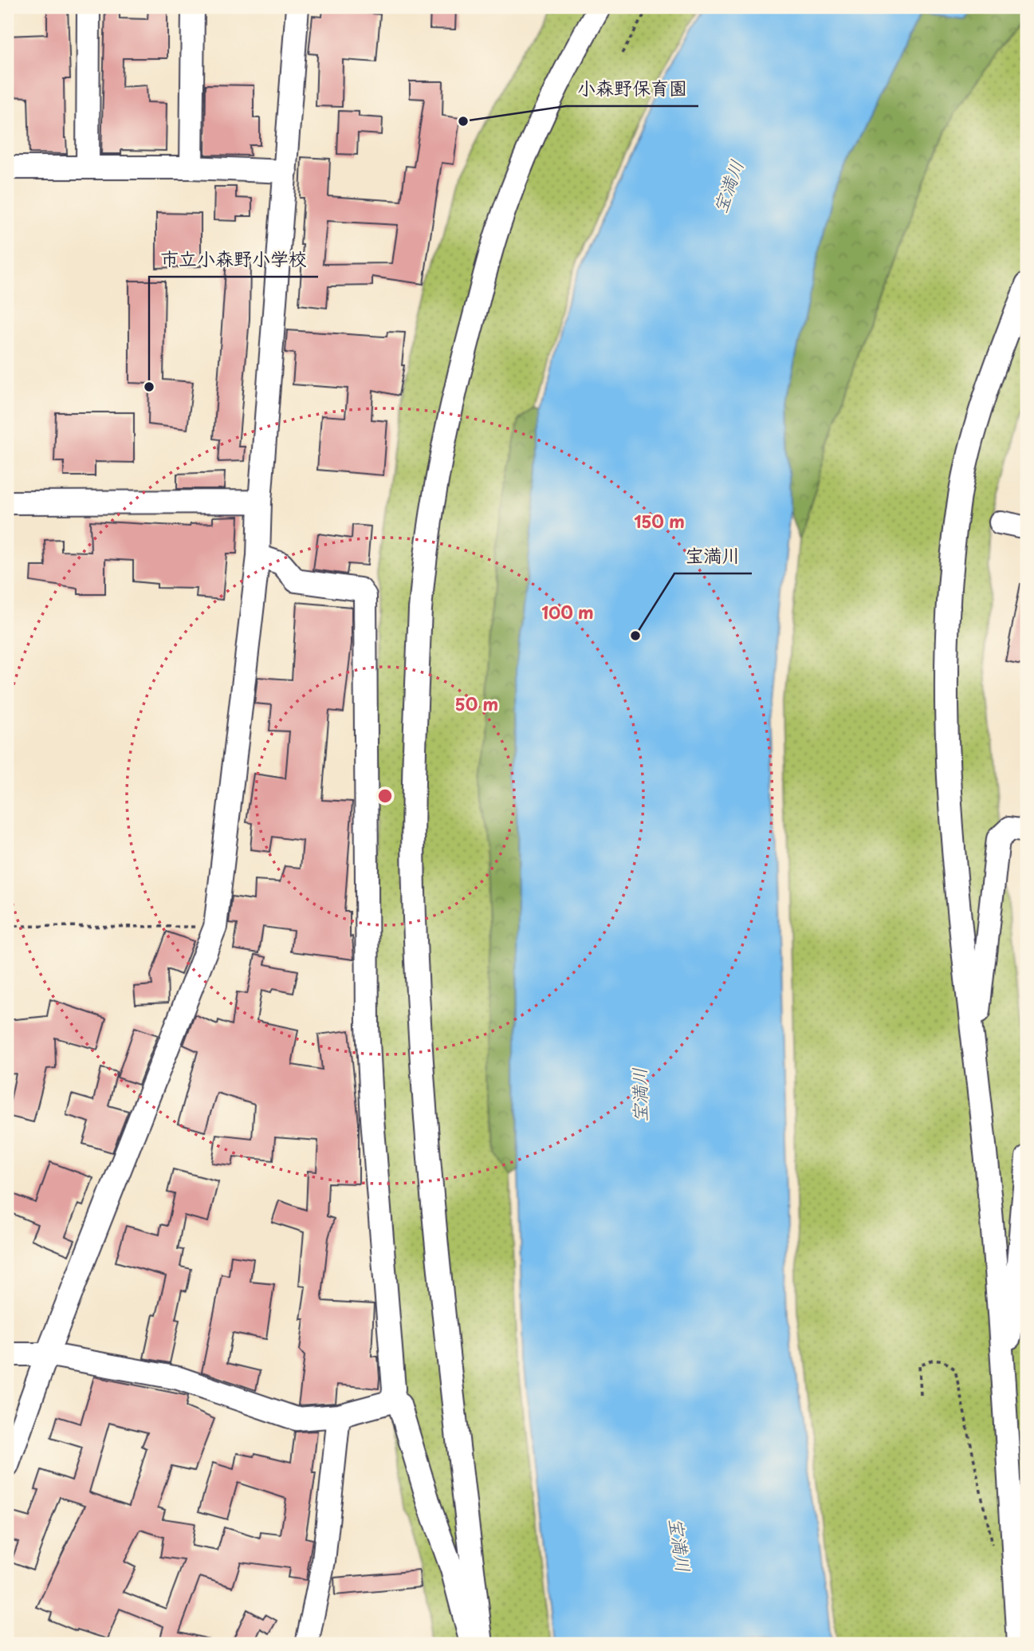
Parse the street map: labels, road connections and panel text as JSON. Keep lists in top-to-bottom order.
{
  "water": ["宝満川"],
  "places": ["小森野保育園", "市立小森野小学校", "宝満川"],
  "rings": ["150 m", "100 m", "50 m"]
}
